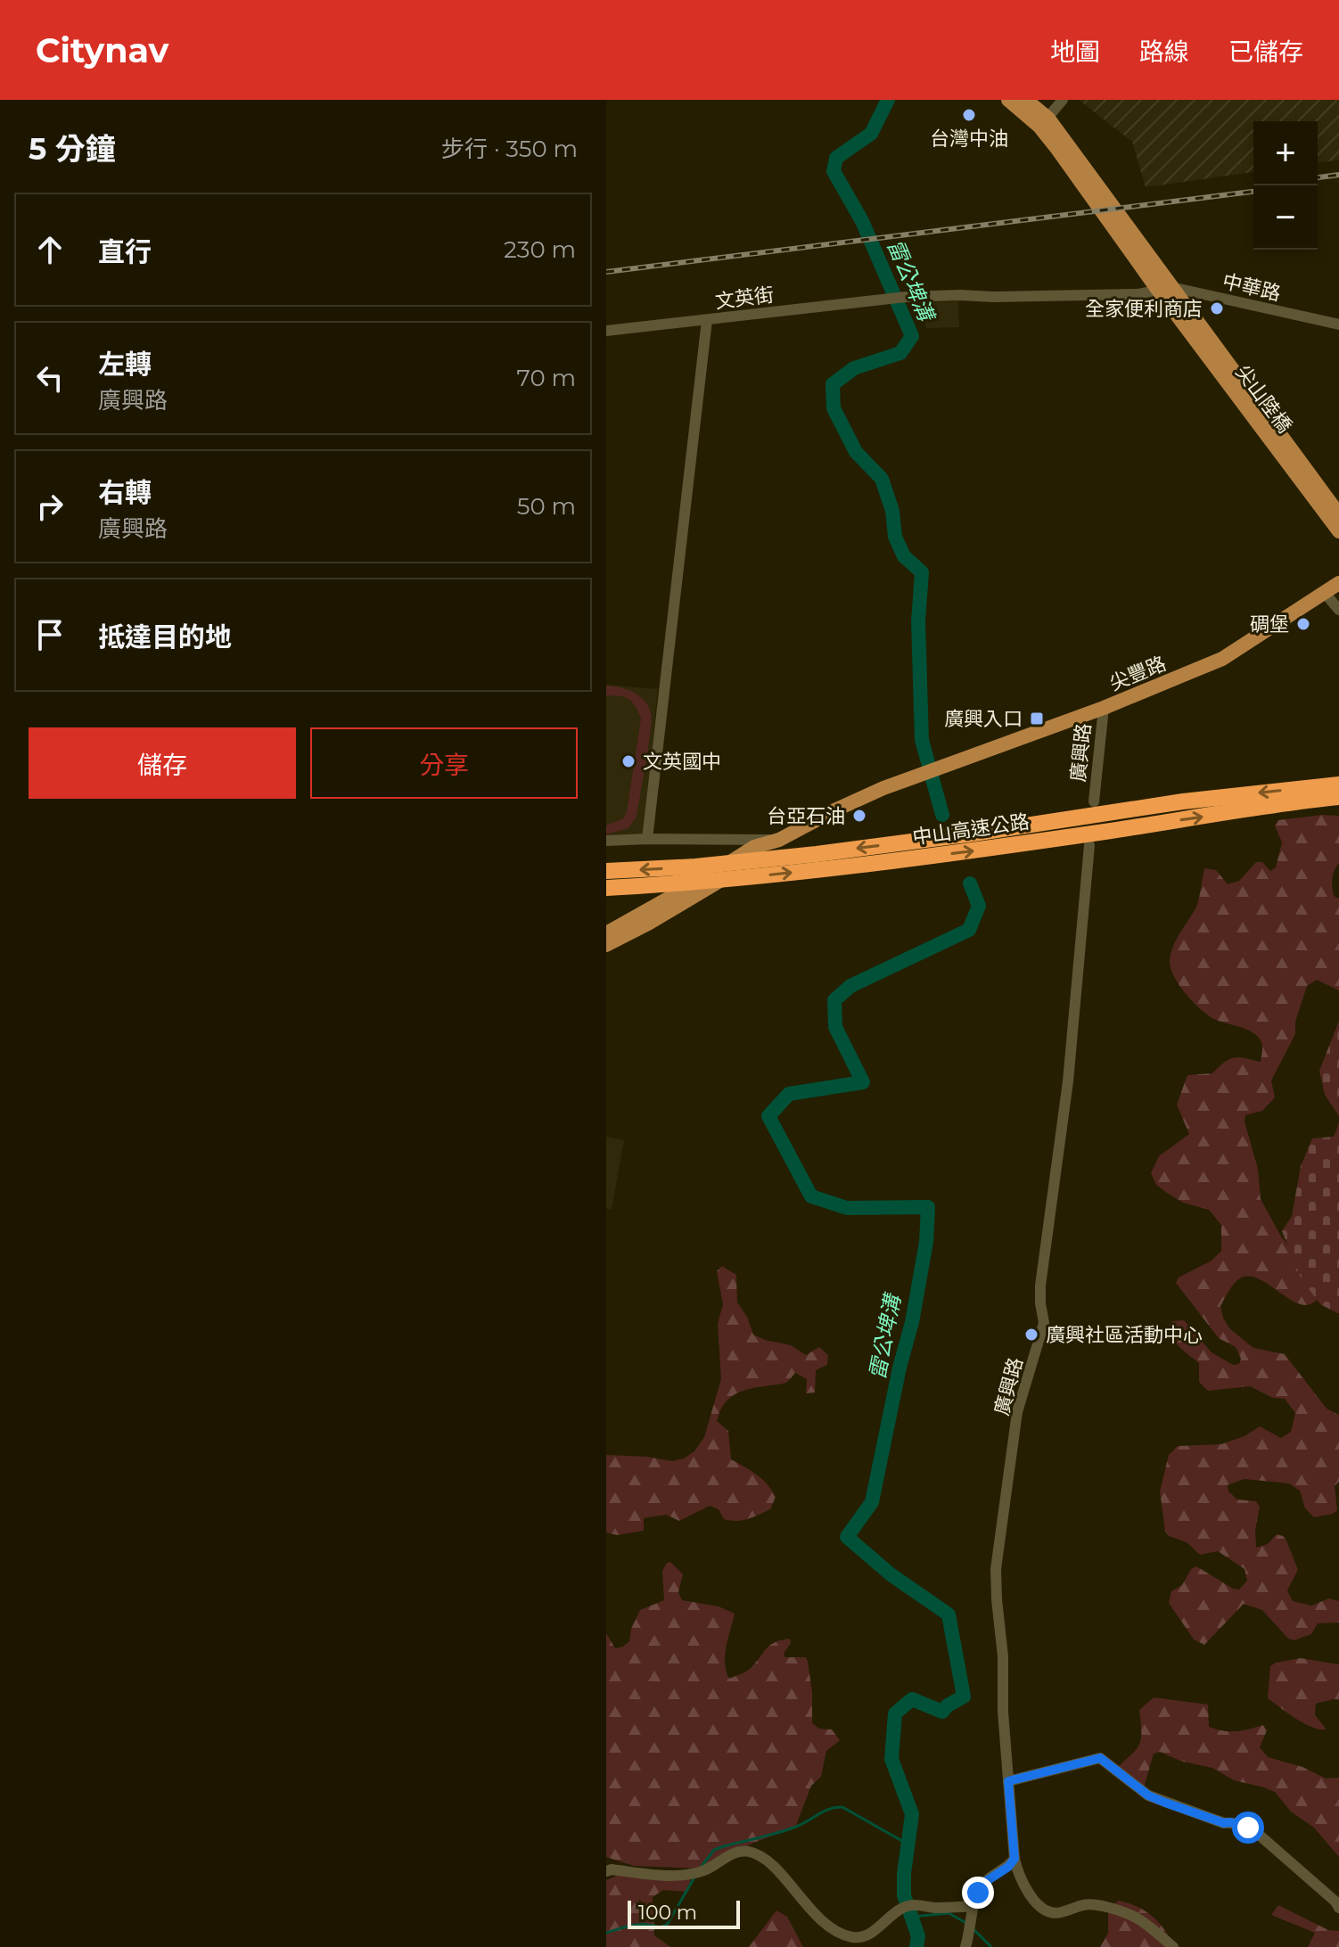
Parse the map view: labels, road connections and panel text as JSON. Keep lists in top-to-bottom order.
{
  "streets": {
    "highway": ["中山高速公路"],
    "main road": ["尖山陸橋", "尖豐路"],
    "street": ["中華路", "文英街", "廣興路"]
  },
  "crossings": [
    ["中華路", "文英街"],
    ["中華路", "尖山陸橋"],
    ["文英街", "尖山陸橋"],
    ["尖豐路", "廣興路"]
  ],
  "water": ["雷公埤溝"],
  "places": {
    "other": [
      "台灣中油",
      "全家便利商店",
      "碉堡",
      "文英國中",
      "台亞石油",
      "廣興社區活動中心"
    ],
    "transit": ["廣興入口"]
  },
  "scale_bar": "100 m",
  "page": {
    "header": "Citynav",
    "nav": ["地圖", "路線", "已儲存"],
    "heading": ["5 分鐘", "步行 · 350 m"],
    "map_buttons": ["+", "−"],
    "list": [
      ["直行", "230 m"],
      ["左轉", "廣興路", "70 m"],
      ["右轉", "廣興路", "50 m"],
      "抵達目的地"
    ],
    "buttons": ["儲存", "分享"],
    "scale": "100 m"
  }
}
